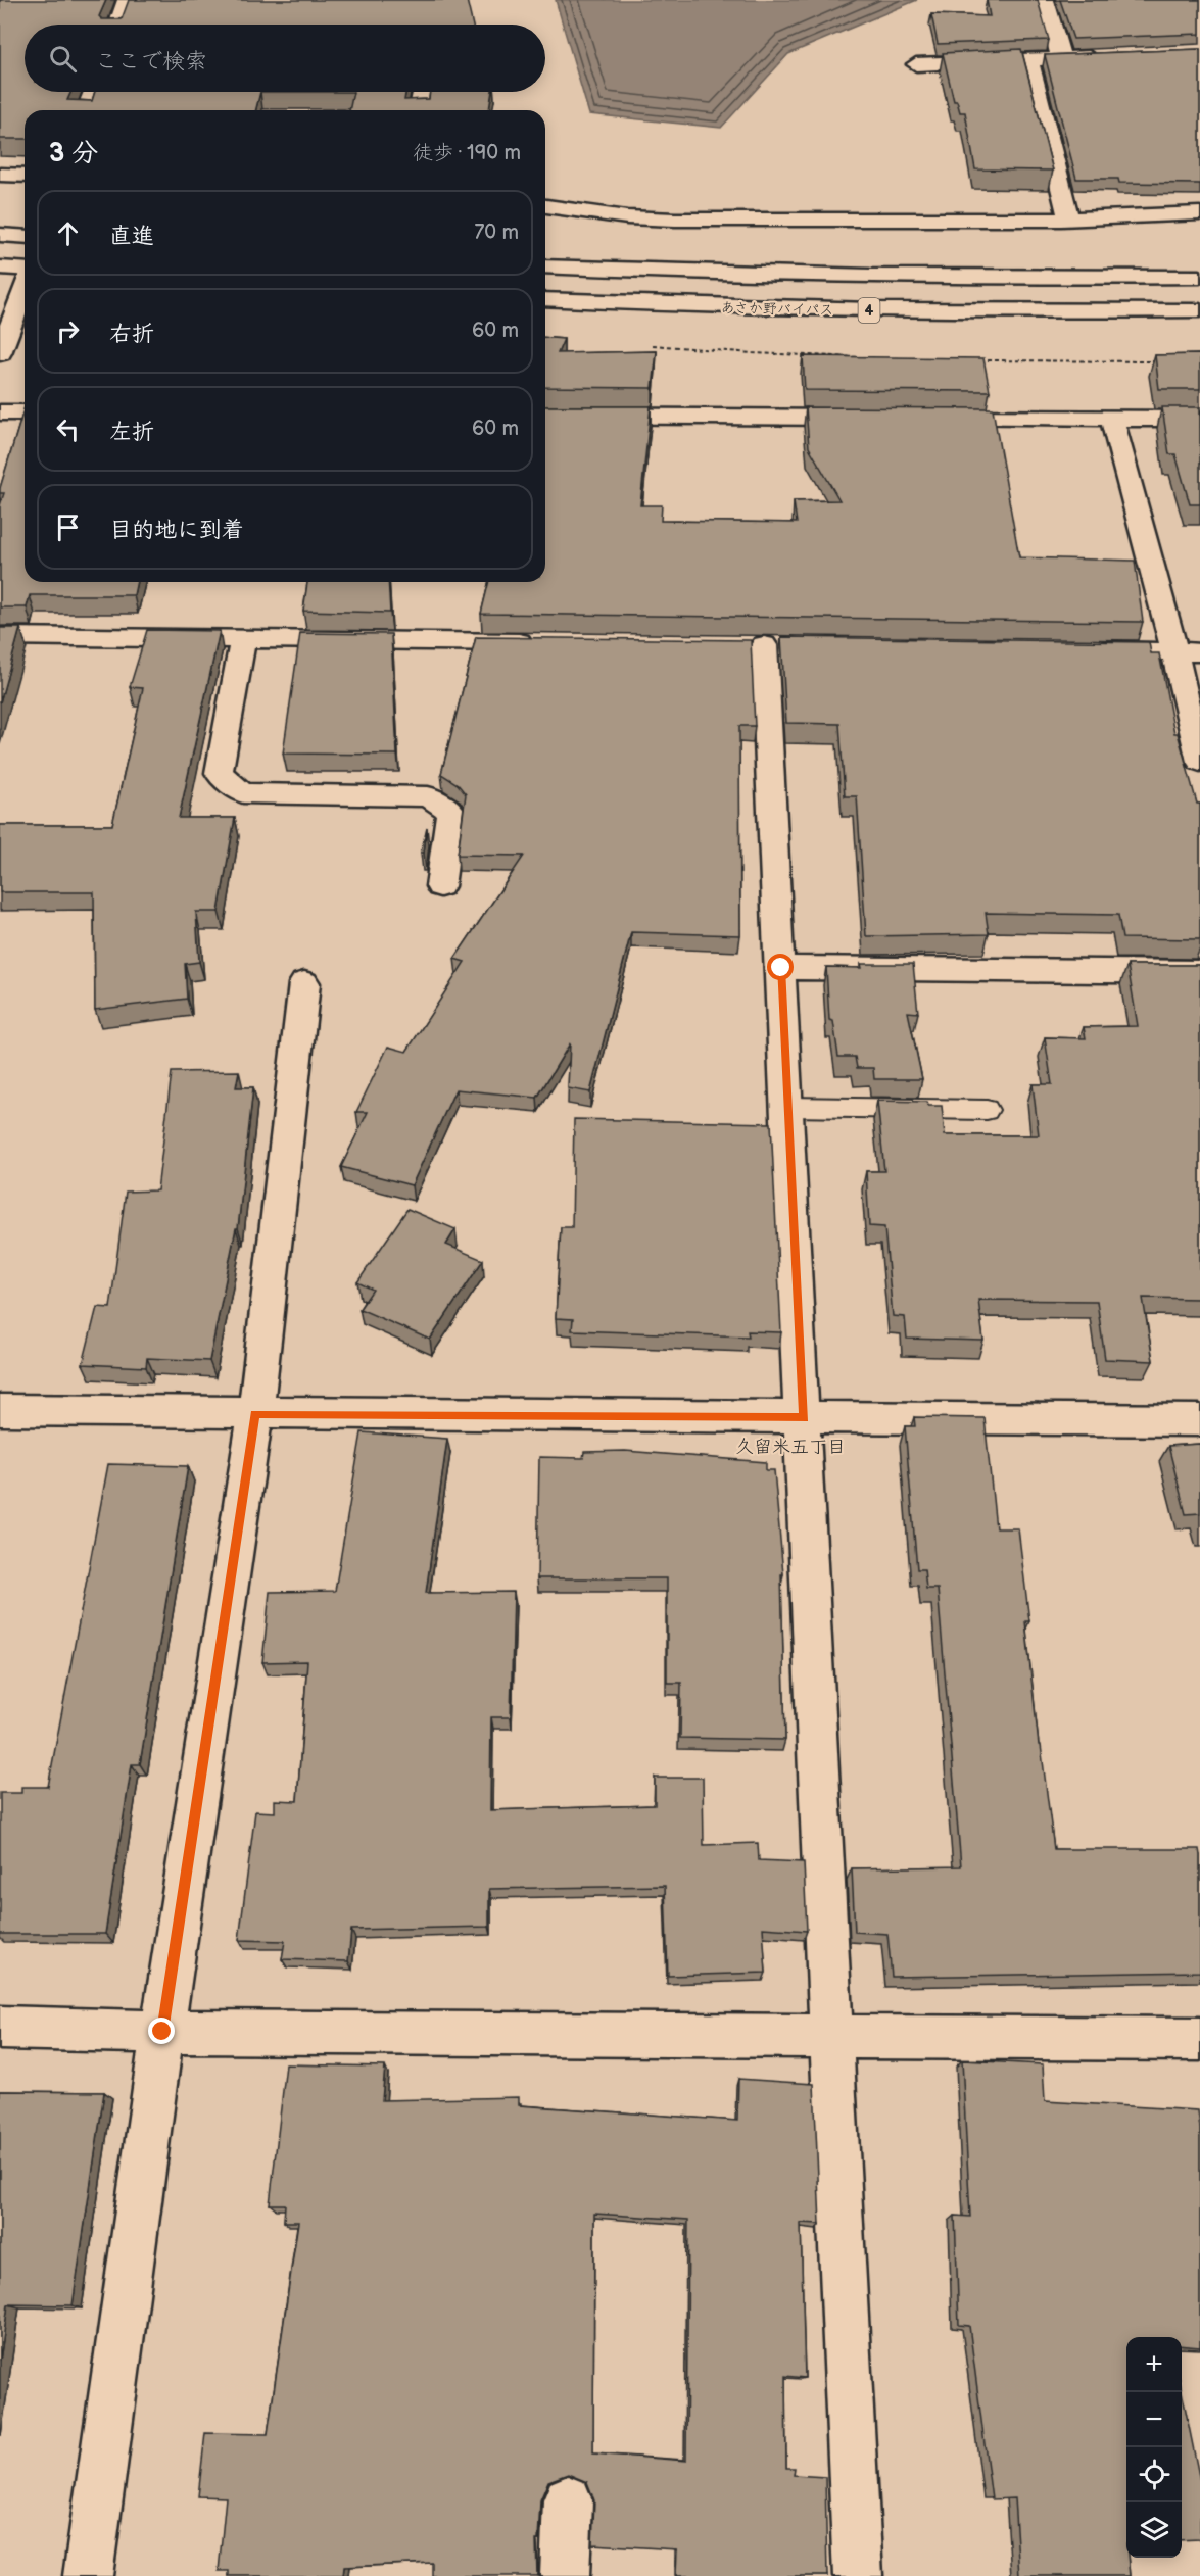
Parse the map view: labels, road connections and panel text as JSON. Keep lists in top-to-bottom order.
{
  "streets": {
    "main road": ["あさか野バイパス", "4"]
  },
  "districts": ["久留米五丁目"],
  "page": {
    "search": "ここで検索",
    "heading": ["3 分", "徒歩 · 190 m"],
    "list": [
      ["直進", "70 m"],
      ["右折", "60 m"],
      ["左折", "60 m"],
      "目的地に到着"
    ],
    "map_buttons": ["+", "−"]
  }
}
